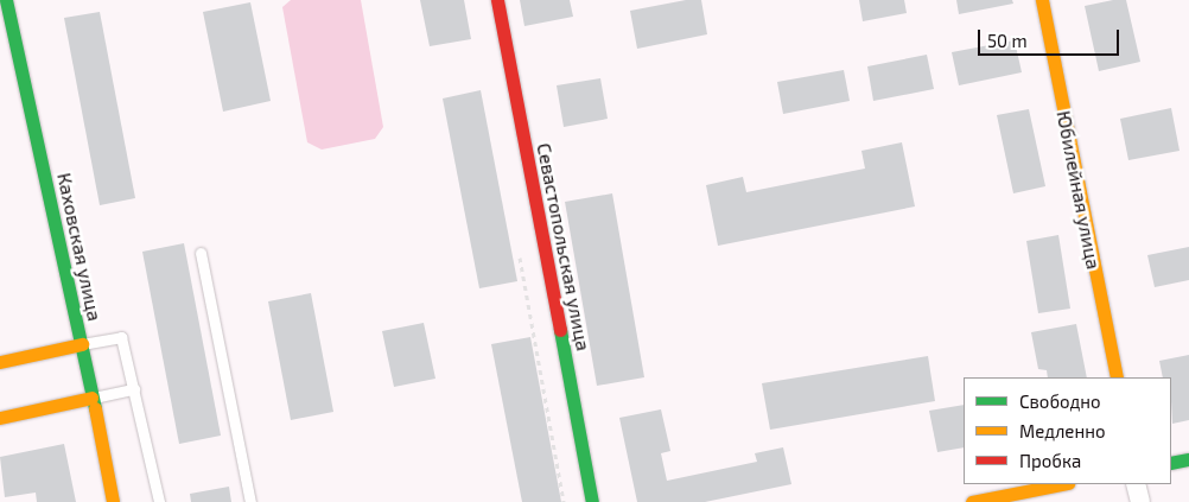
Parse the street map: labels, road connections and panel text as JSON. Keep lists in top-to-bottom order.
{
  "streets": {
    "street": ["Юбилейная улица", "Каховская улица", "Севастопольская улица"]
  },
  "legend": ["Свободно", "Медленно", "Пробка"],
  "scale_bar": "50 m"
}
